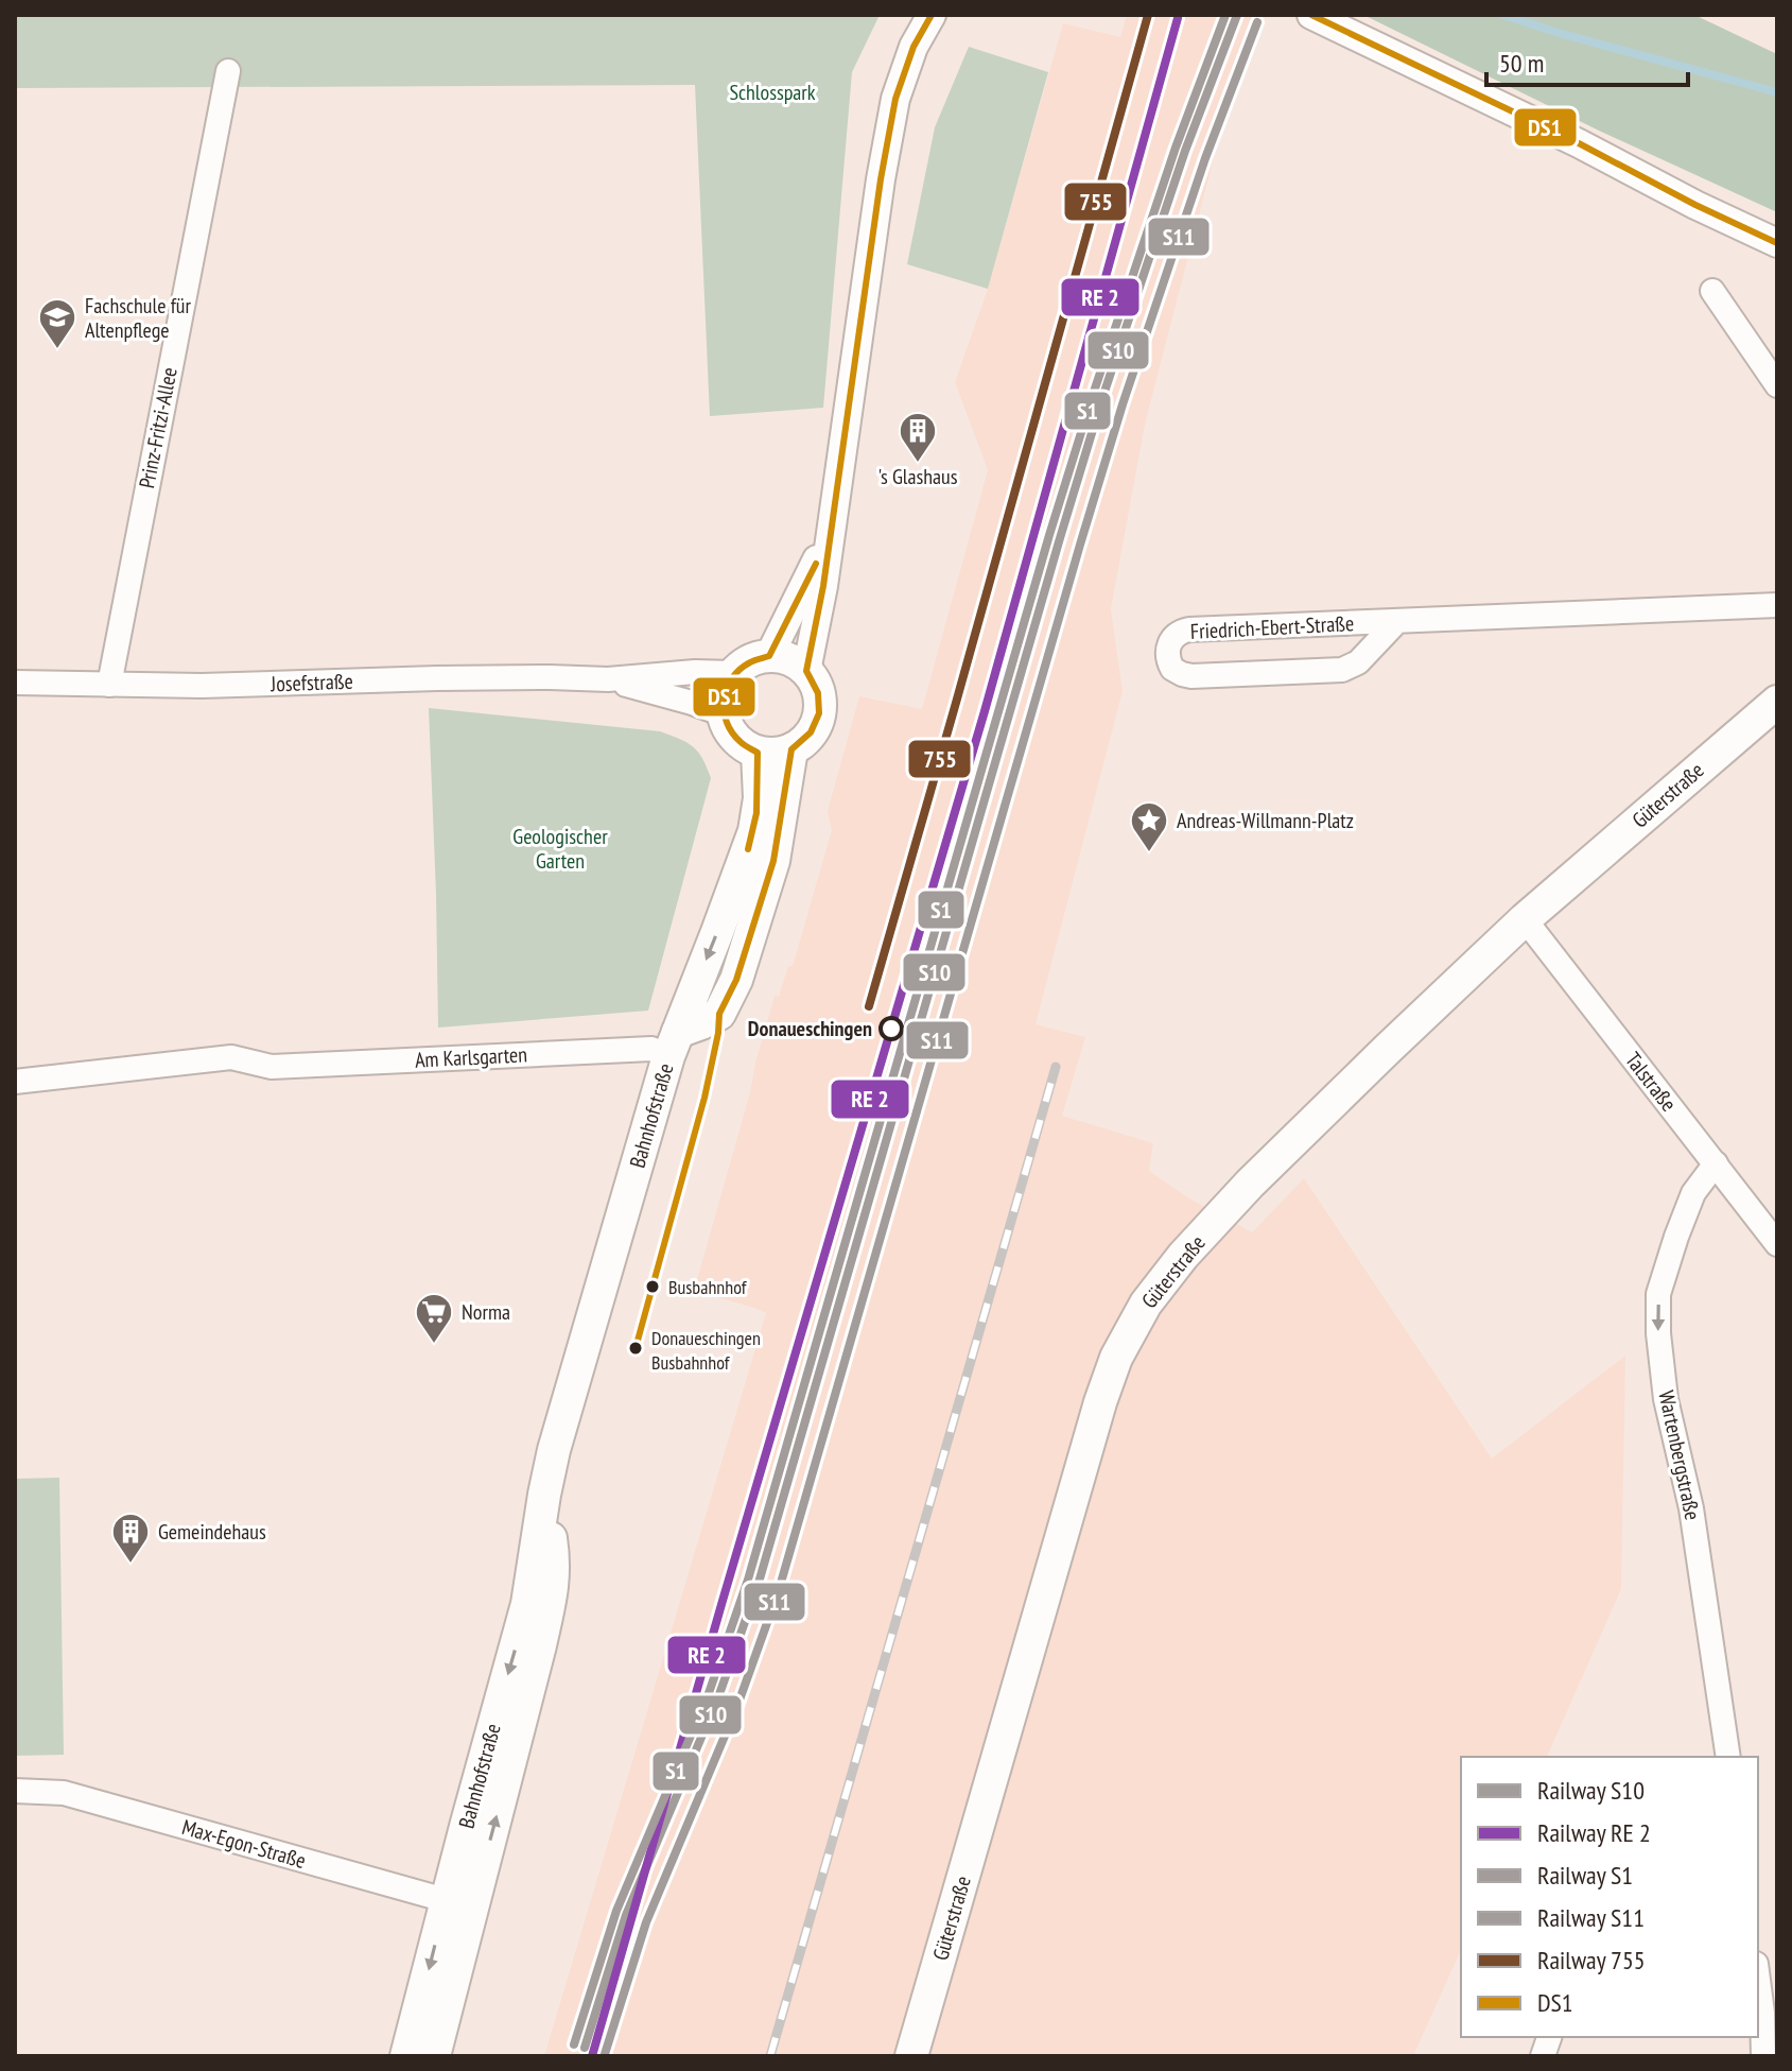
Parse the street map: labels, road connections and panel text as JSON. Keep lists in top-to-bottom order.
{
  "streets": {
    "main road": ["Güterstraße", "Bahnhofstraße"],
    "street": [
      "Prinz-Fritzi-Allee",
      "Friedrich-Ebert-Straße",
      "Josefstraße",
      "Am Karlsgarten",
      "Talstraße",
      "Wartenbergstraße",
      "Max-Egon-Straße"
    ]
  },
  "crossings": [
    ["Prinz-Fritzi-Allee", "Josefstraße"],
    ["Josefstraße", "Bahnhofstraße"],
    ["Güterstraße", "Talstraße"],
    ["Am Karlsgarten", "Bahnhofstraße"],
    ["Talstraße", "Wartenbergstraße"],
    ["Bahnhofstraße", "Max-Egon-Straße"]
  ],
  "one_way": ["Wartenbergstraße"],
  "parks": ["Schlosspark", "Geologischer Garten"],
  "places": {
    "school or university": ["Fachschule für Altenpflege"],
    "building": ["'s Glashaus", "Gemeindehaus"],
    "place": ["Andreas-Willmann-Platz"],
    "other": ["Donaueschingen", "Busbahnhof", "Donaueschingen Busbahnhof"],
    "supermarket": ["Norma"]
  },
  "lines": [
    "rail line S10",
    "rail line S1",
    "rail line 755",
    "transit line DS1",
    "rail line S11"
  ],
  "legend": [
    "Railway S10",
    "Railway RE 2",
    "Railway S1",
    "Railway S11",
    "Railway 755",
    "DS1"
  ],
  "scale_bar": "50 m"
}
